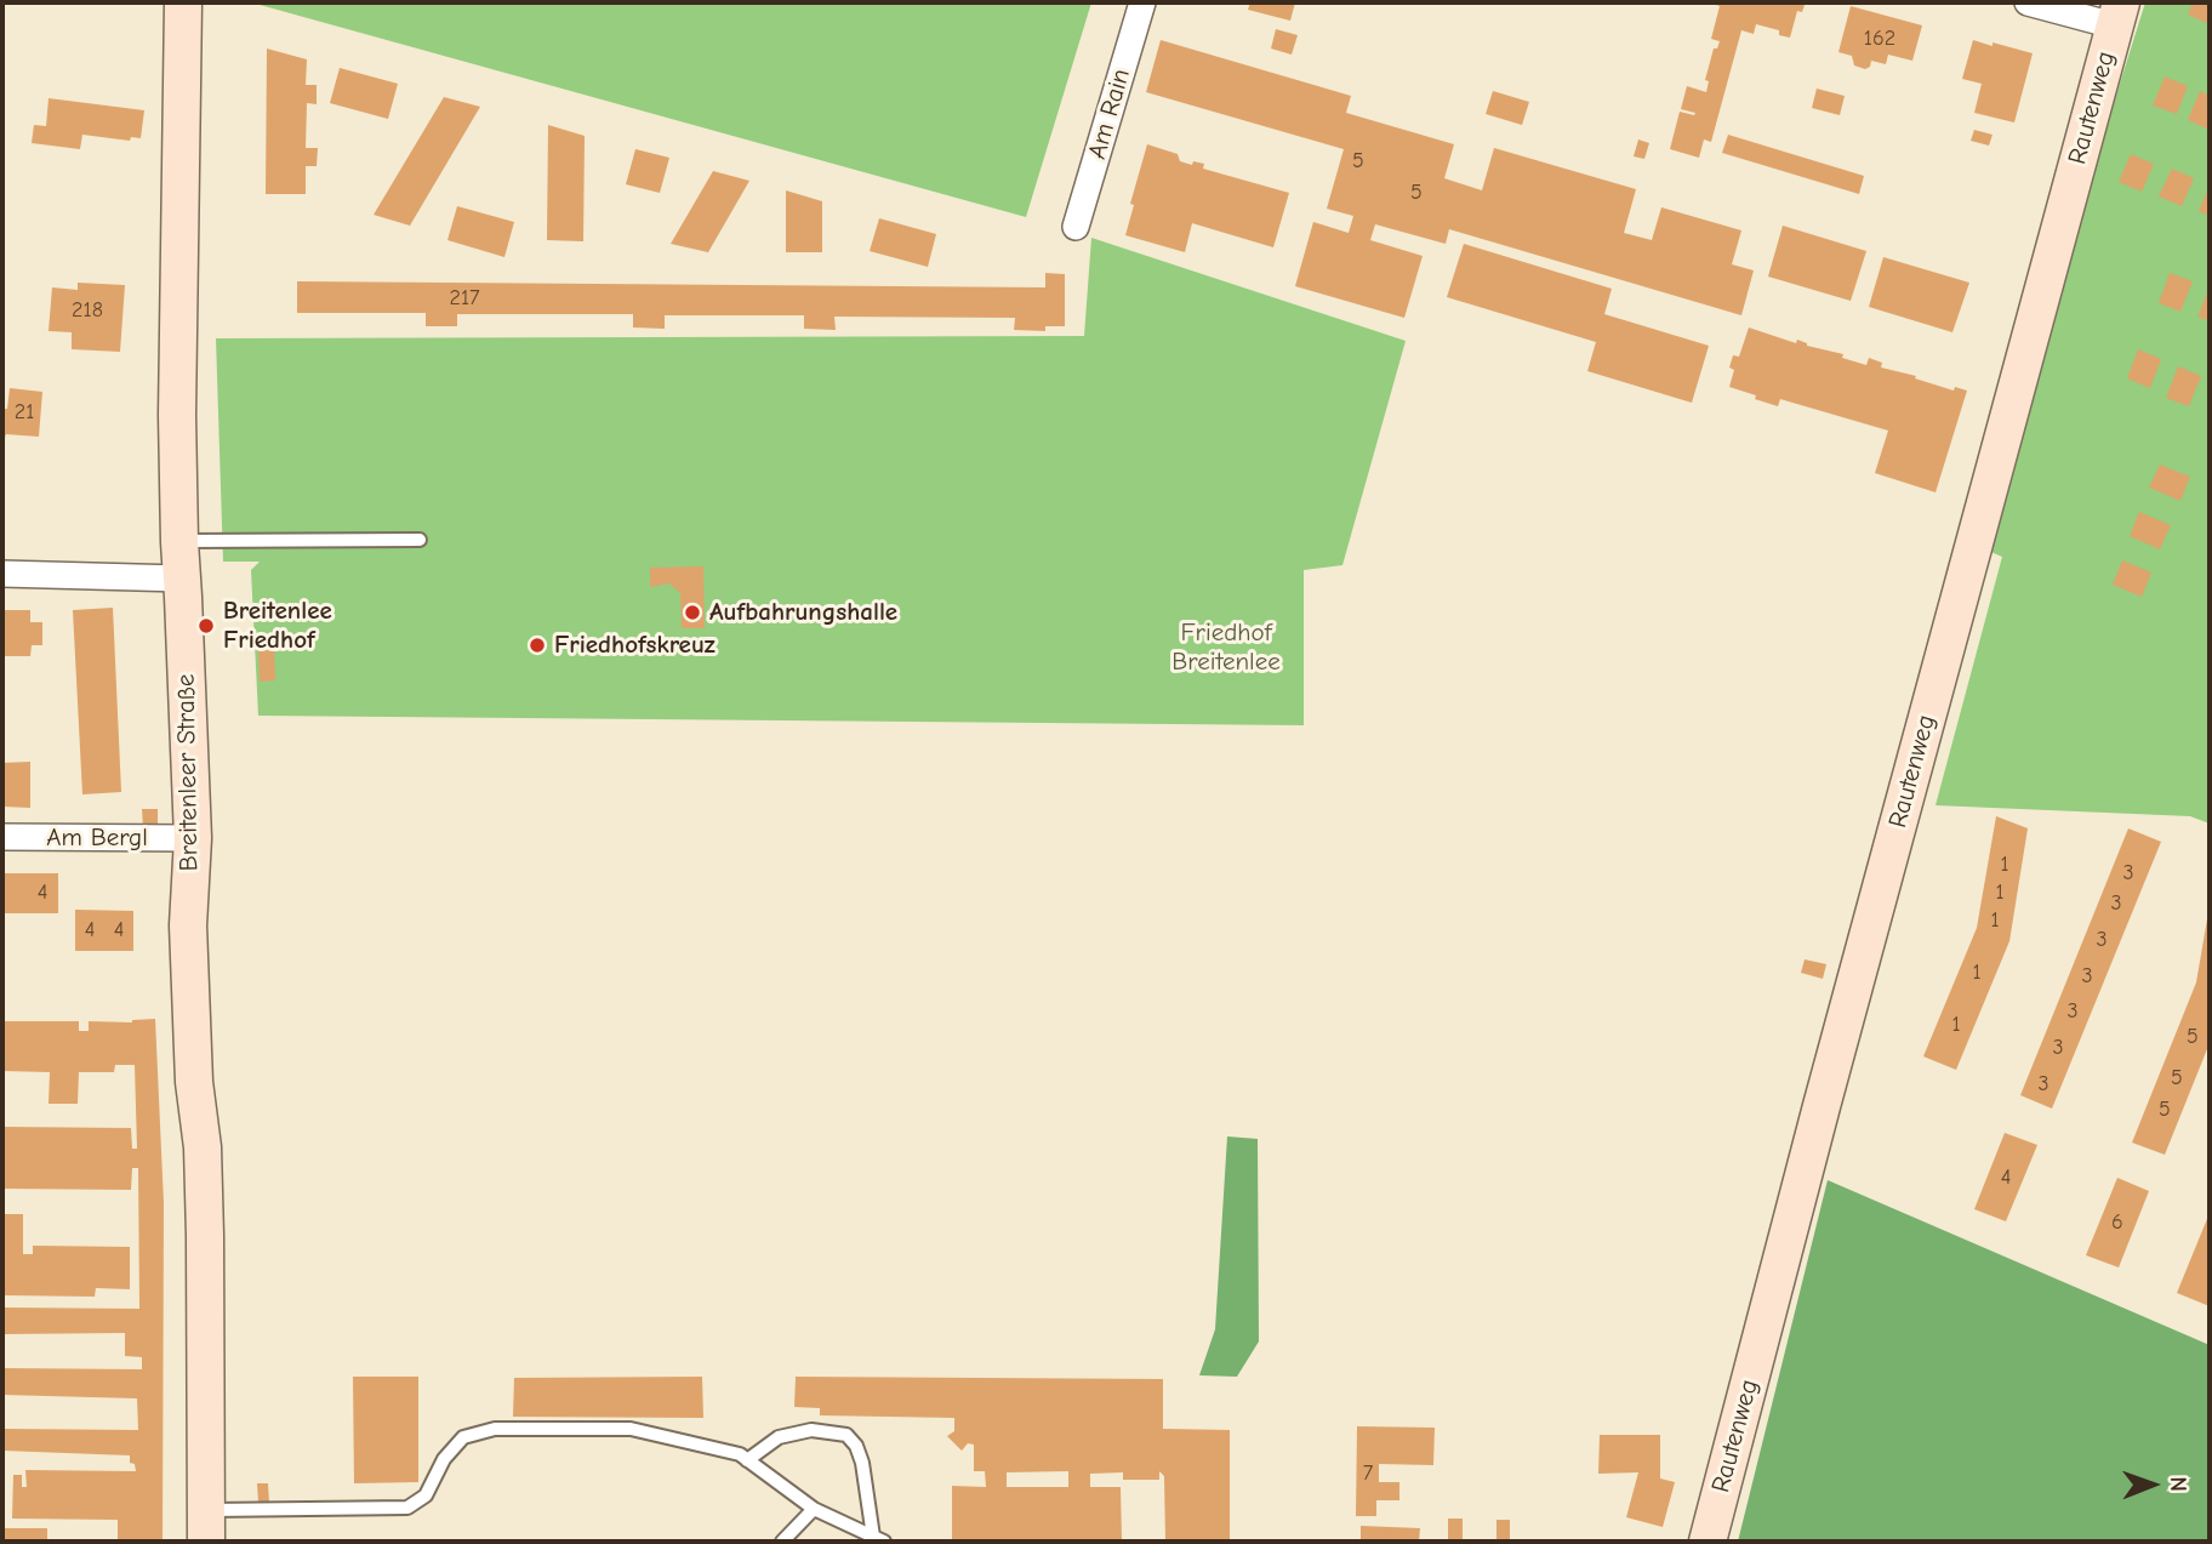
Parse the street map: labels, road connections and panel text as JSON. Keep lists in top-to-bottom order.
{
  "streets": {
    "street": [
      "Rautenweg",
      "Am Rain",
      "Breitenleer Straße",
      "Am Bergl"
    ]
  },
  "crossings": [
    ["Breitenleer Straße", "Am Bergl"]
  ],
  "parks": ["Friedhof Breitenlee"],
  "places": ["Aufbahrungshalle", "Breitenlee Friedhof", "Friedhofskreuz"],
  "house_numbers": [
    "162",
    "5",
    "5",
    "217",
    "218",
    "21",
    "1",
    "3",
    "4",
    "1",
    "3",
    "1",
    "4",
    "4",
    "3",
    "1",
    "3",
    "3",
    "1",
    "5",
    "3",
    "5",
    "3",
    "5",
    "4",
    "6",
    "7"
  ],
  "north": "right"
}
